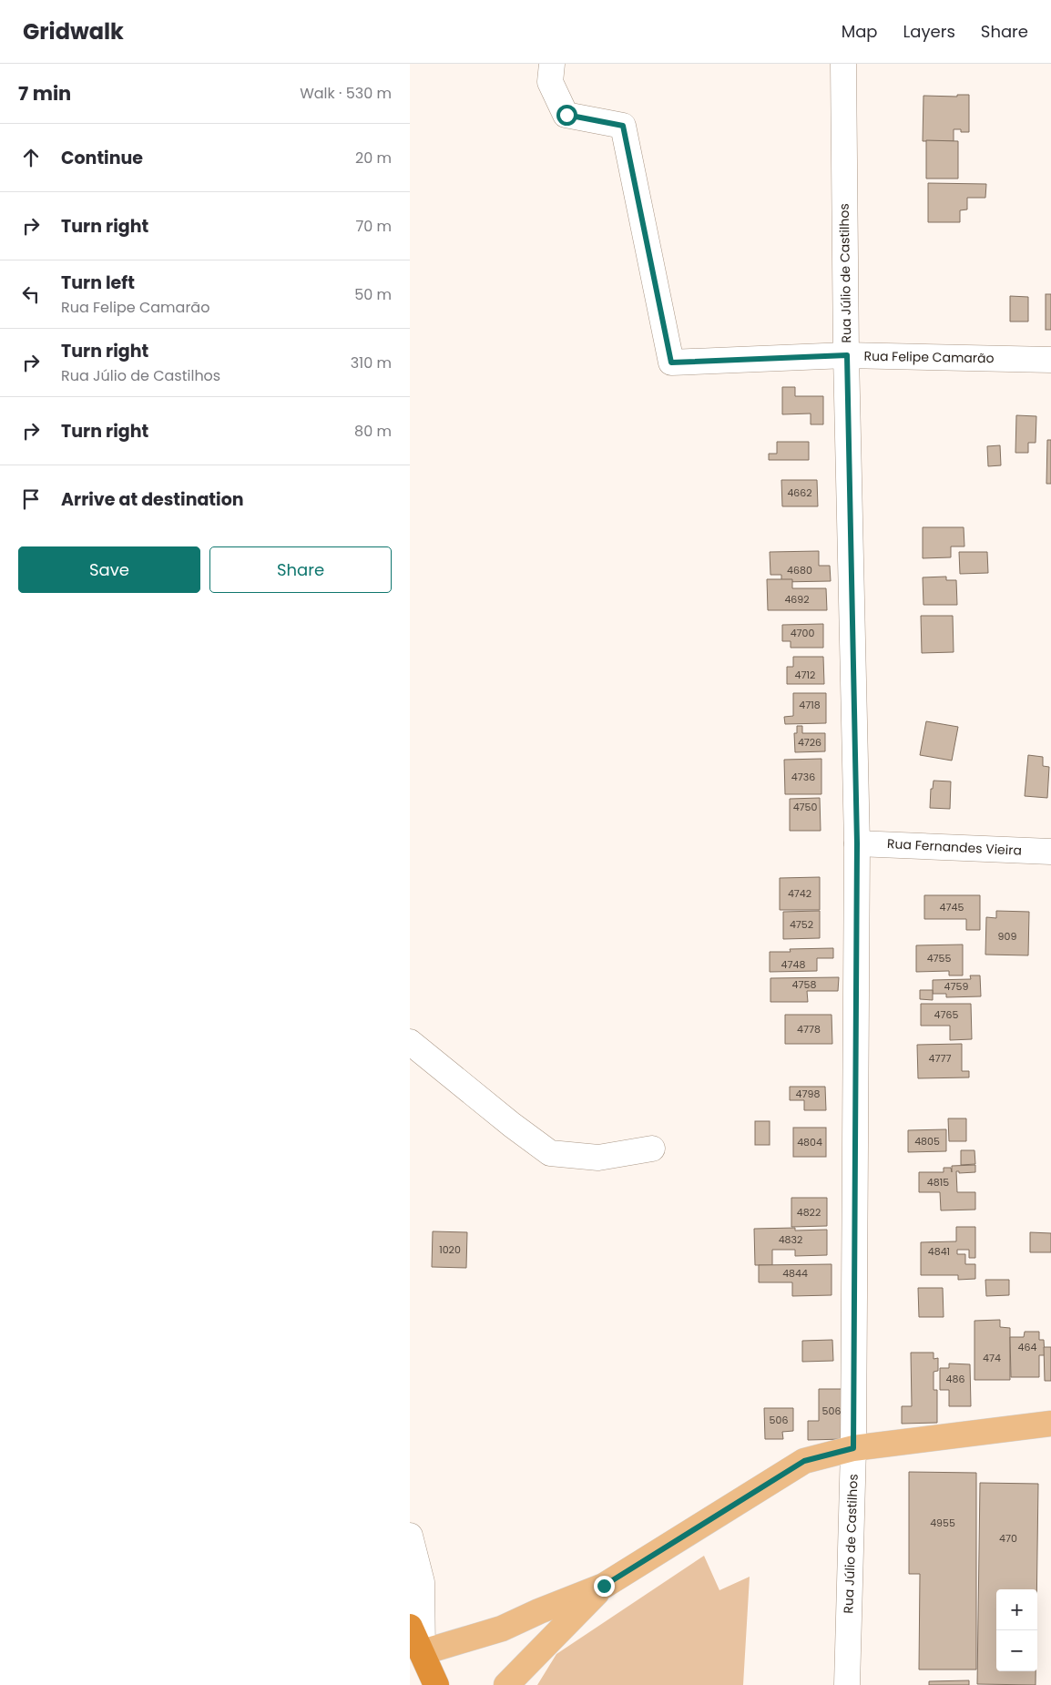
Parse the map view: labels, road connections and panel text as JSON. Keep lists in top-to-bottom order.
{
  "streets": {
    "street": ["Rua Júlio de Castilhos", "Rua Felipe Camarão", "Rua Fernandes Vieira"]
  },
  "crossings": [
    ["Rua Júlio de Castilhos", "Rua Felipe Camarão"],
    ["Rua Júlio de Castilhos", "Rua Fernandes Vieira"]
  ],
  "house_numbers": [
    "4662",
    "4680",
    "4692",
    "4700",
    "4712",
    "4718",
    "4726",
    "4736",
    "4750",
    "4742",
    "4745",
    "4752",
    "909",
    "4755",
    "4748",
    "4758",
    "4759",
    "4765",
    "4778",
    "4777",
    "4798",
    "4805",
    "4804",
    "4815",
    "4822",
    "4832",
    "1020",
    "4841",
    "4844",
    "464",
    "474",
    "486",
    "506",
    "506",
    "4955",
    "470"
  ],
  "page": {
    "header": "Gridwalk",
    "nav": ["Map", "Layers", "Share"],
    "heading": ["7 min", "Walk · 530 m"],
    "list": [
      ["Continue", "20 m"],
      ["Turn right", "70 m"],
      ["Turn left", "Rua Felipe Camarão", "50 m"],
      ["Turn right", "Rua Júlio de Castilhos", "310 m"],
      ["Turn right", "80 m"],
      "Arrive at destination"
    ],
    "buttons": ["Save", "Share"],
    "map_buttons": ["+", "−"]
  }
}
